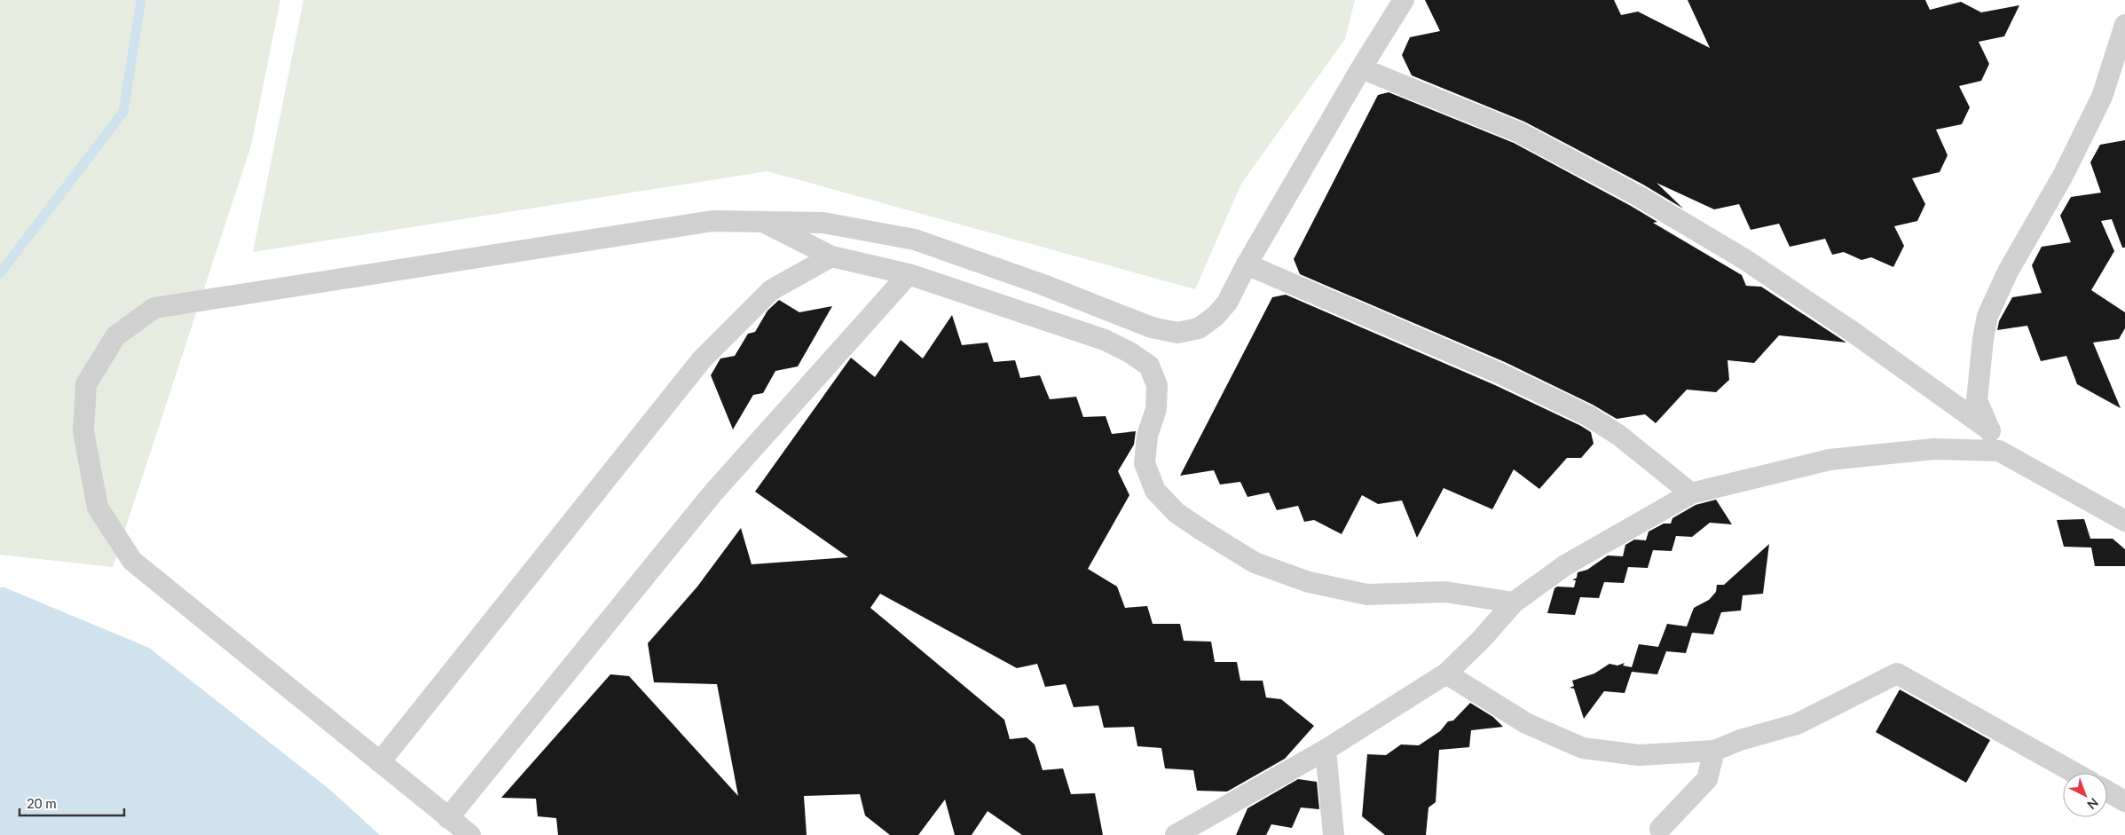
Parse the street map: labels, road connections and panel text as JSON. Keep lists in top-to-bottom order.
{
  "scale_bar": "20 m",
  "north": "bottom right"
}
